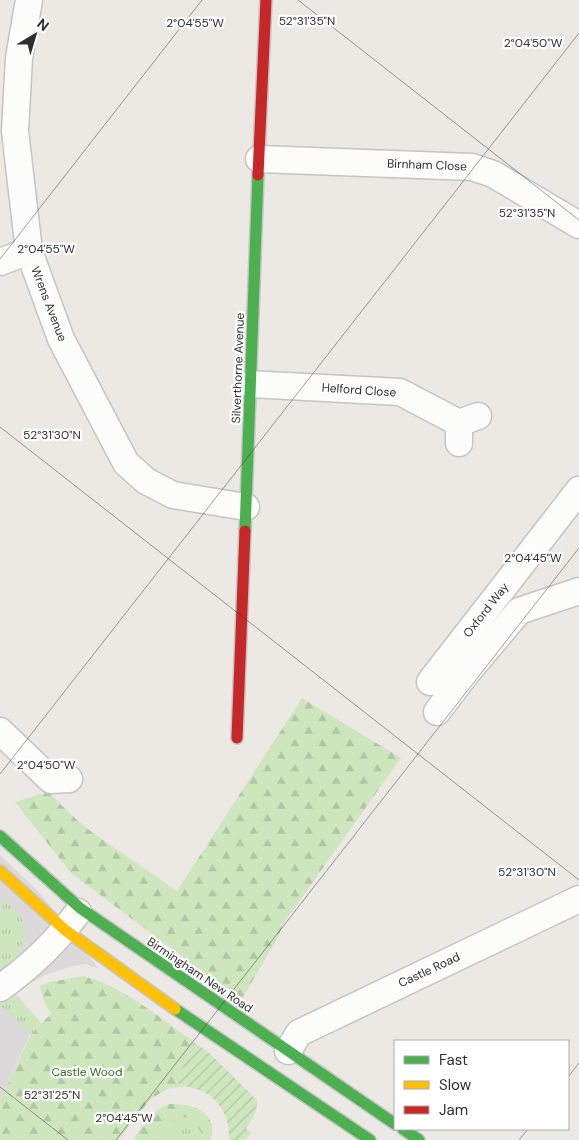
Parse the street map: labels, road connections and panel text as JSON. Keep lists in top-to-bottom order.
{
  "streets": {
    "main road": ["Silverthorne Avenue", "Birmingham New Road"],
    "street": [
      "Birnham Close",
      "Wrens Avenue",
      "Helford Close",
      "Oxford Way",
      "Castle Road"
    ]
  },
  "crossings": [
    ["Birnham Close", "Silverthorne Avenue"],
    ["Wrens Avenue", "Silverthorne Avenue"],
    ["Silverthorne Avenue", "Helford Close"],
    ["Castle Road", "Birmingham New Road"]
  ],
  "parks": ["Castle Wood"],
  "legend": ["Fast", "Slow", "Jam"],
  "north": "top right",
  "coordinates": [
    "52°31'35\"N",
    "2°04'55\"W",
    "2°04'50\"W",
    "52°31'30\"N",
    "2°04'45\"W",
    "52°31'25\"N"
  ]
}
